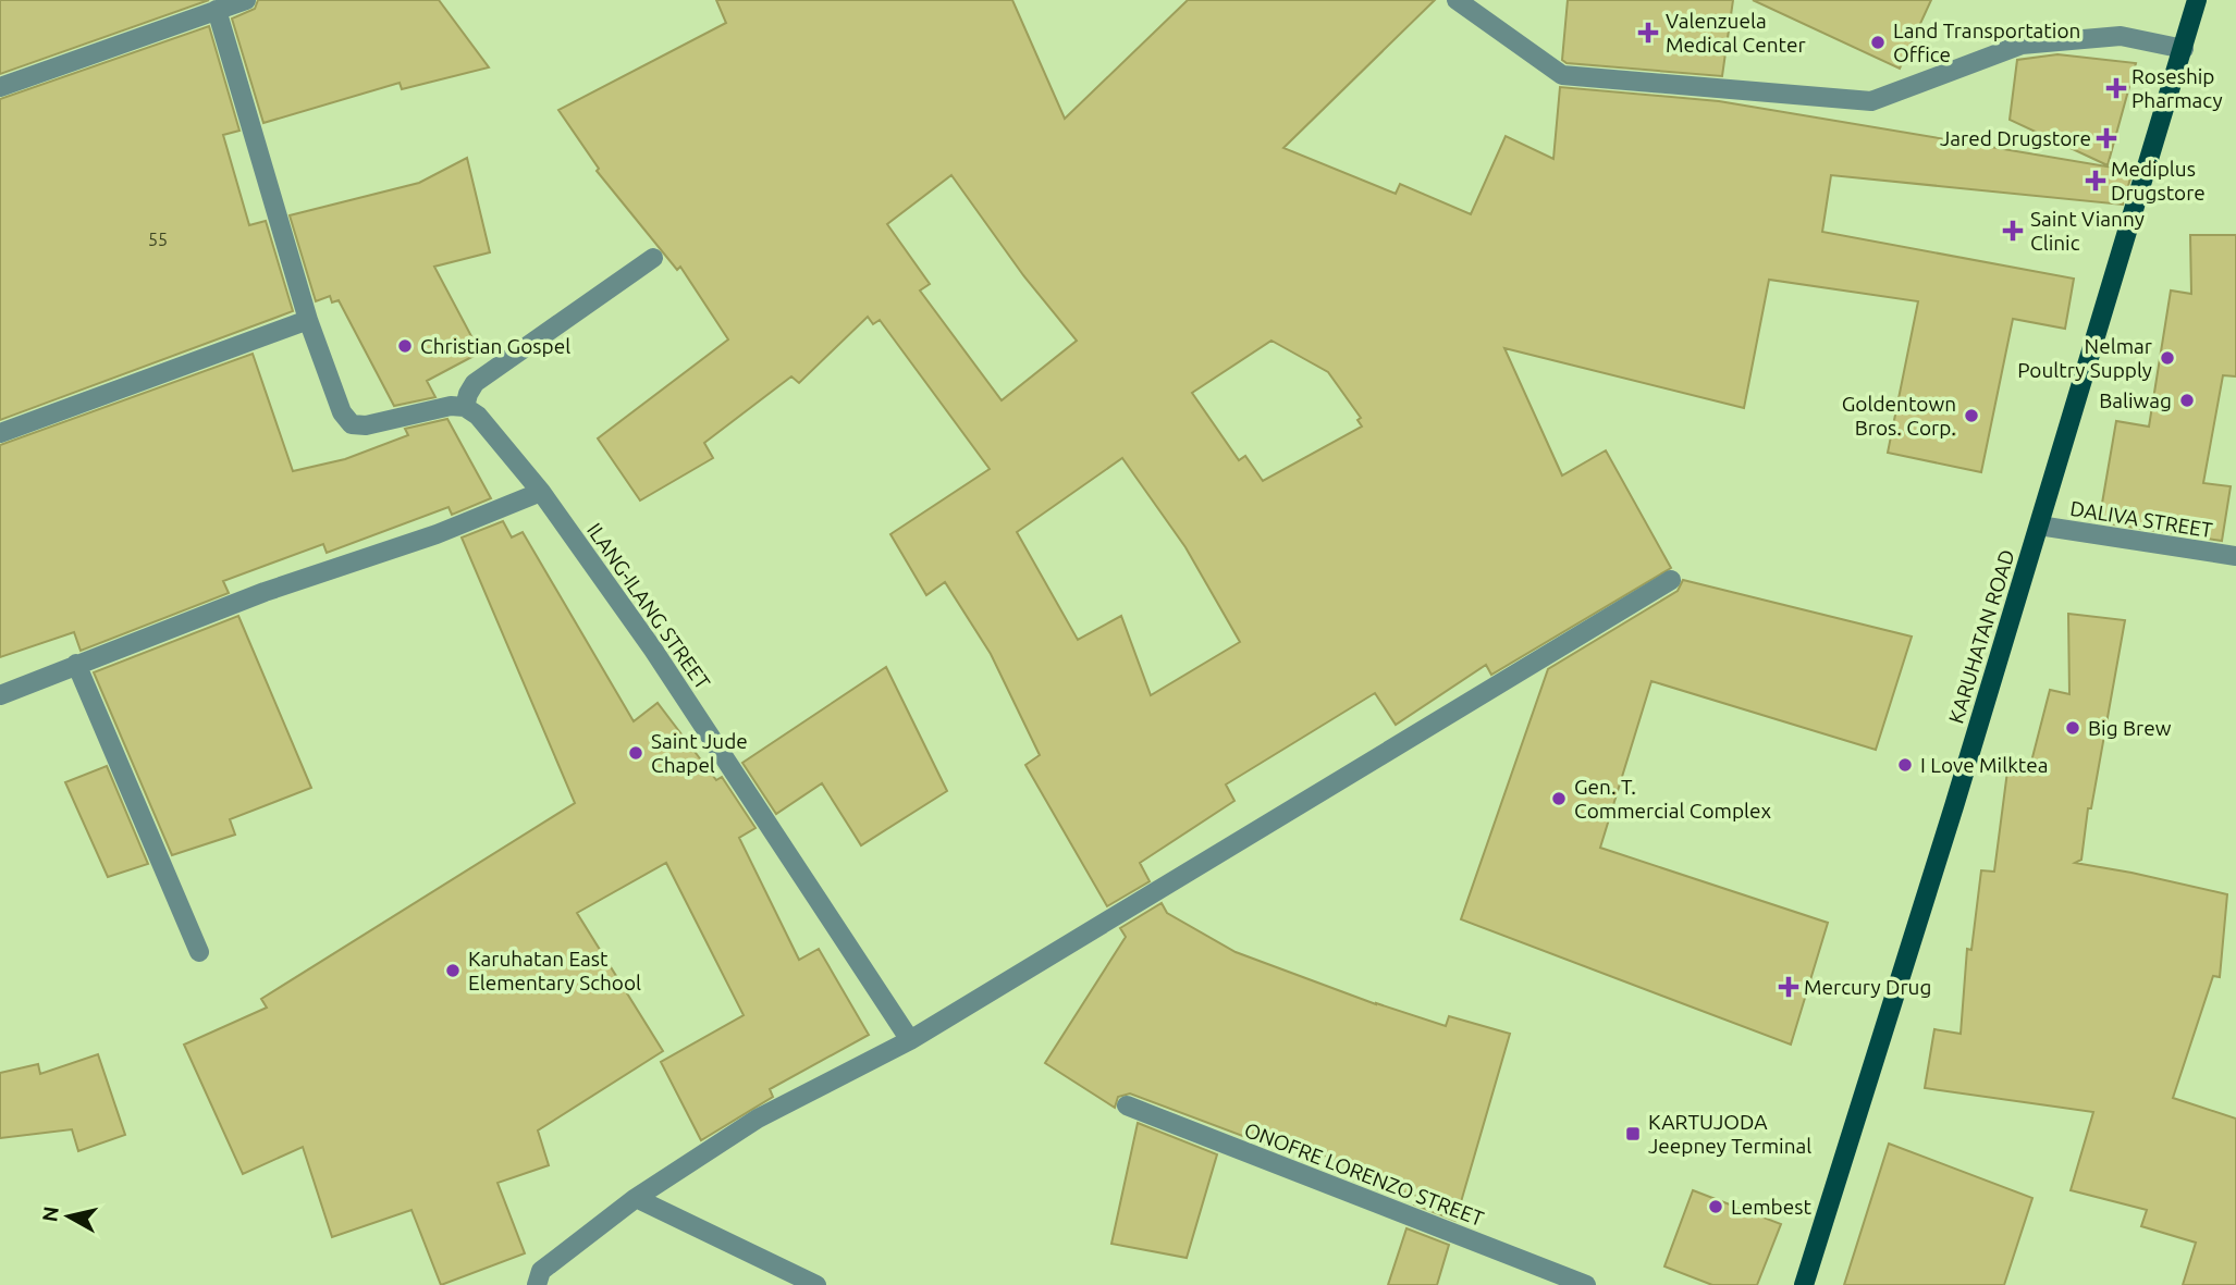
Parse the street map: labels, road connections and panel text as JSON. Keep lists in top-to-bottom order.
{
  "streets": {
    "main road": ["KARUHATAN ROAD"],
    "street": ["DALIVA STREET", "ILANG-ILANG STREET", "ONOFRE LORENZO STREET"]
  },
  "crossings": [
    ["DALIVA STREET", "KARUHATAN ROAD"]
  ],
  "places": {
    "health": [
      "Valenzuela Medical Center",
      "Roseship Pharmacy",
      "Jared Drugstore",
      "Mediplus Drugstore",
      "Saint Vianny Clinic",
      "Mercury Drug"
    ],
    "other": [
      "Land Transportation Office",
      "Christian Gospel",
      "Nelmar Poultry Supply",
      "Baliwag",
      "Goldentown Bros. Corp.",
      "Big Brew",
      "Saint Jude Chapel",
      "I Love Milktea",
      "Gen. T. Commercial Complex",
      "Karuhatan East Elementary School",
      "Lembest"
    ],
    "transit": ["KARTUJODA Jeepney Terminal"]
  },
  "house_numbers": ["55"],
  "north": "left"
}
